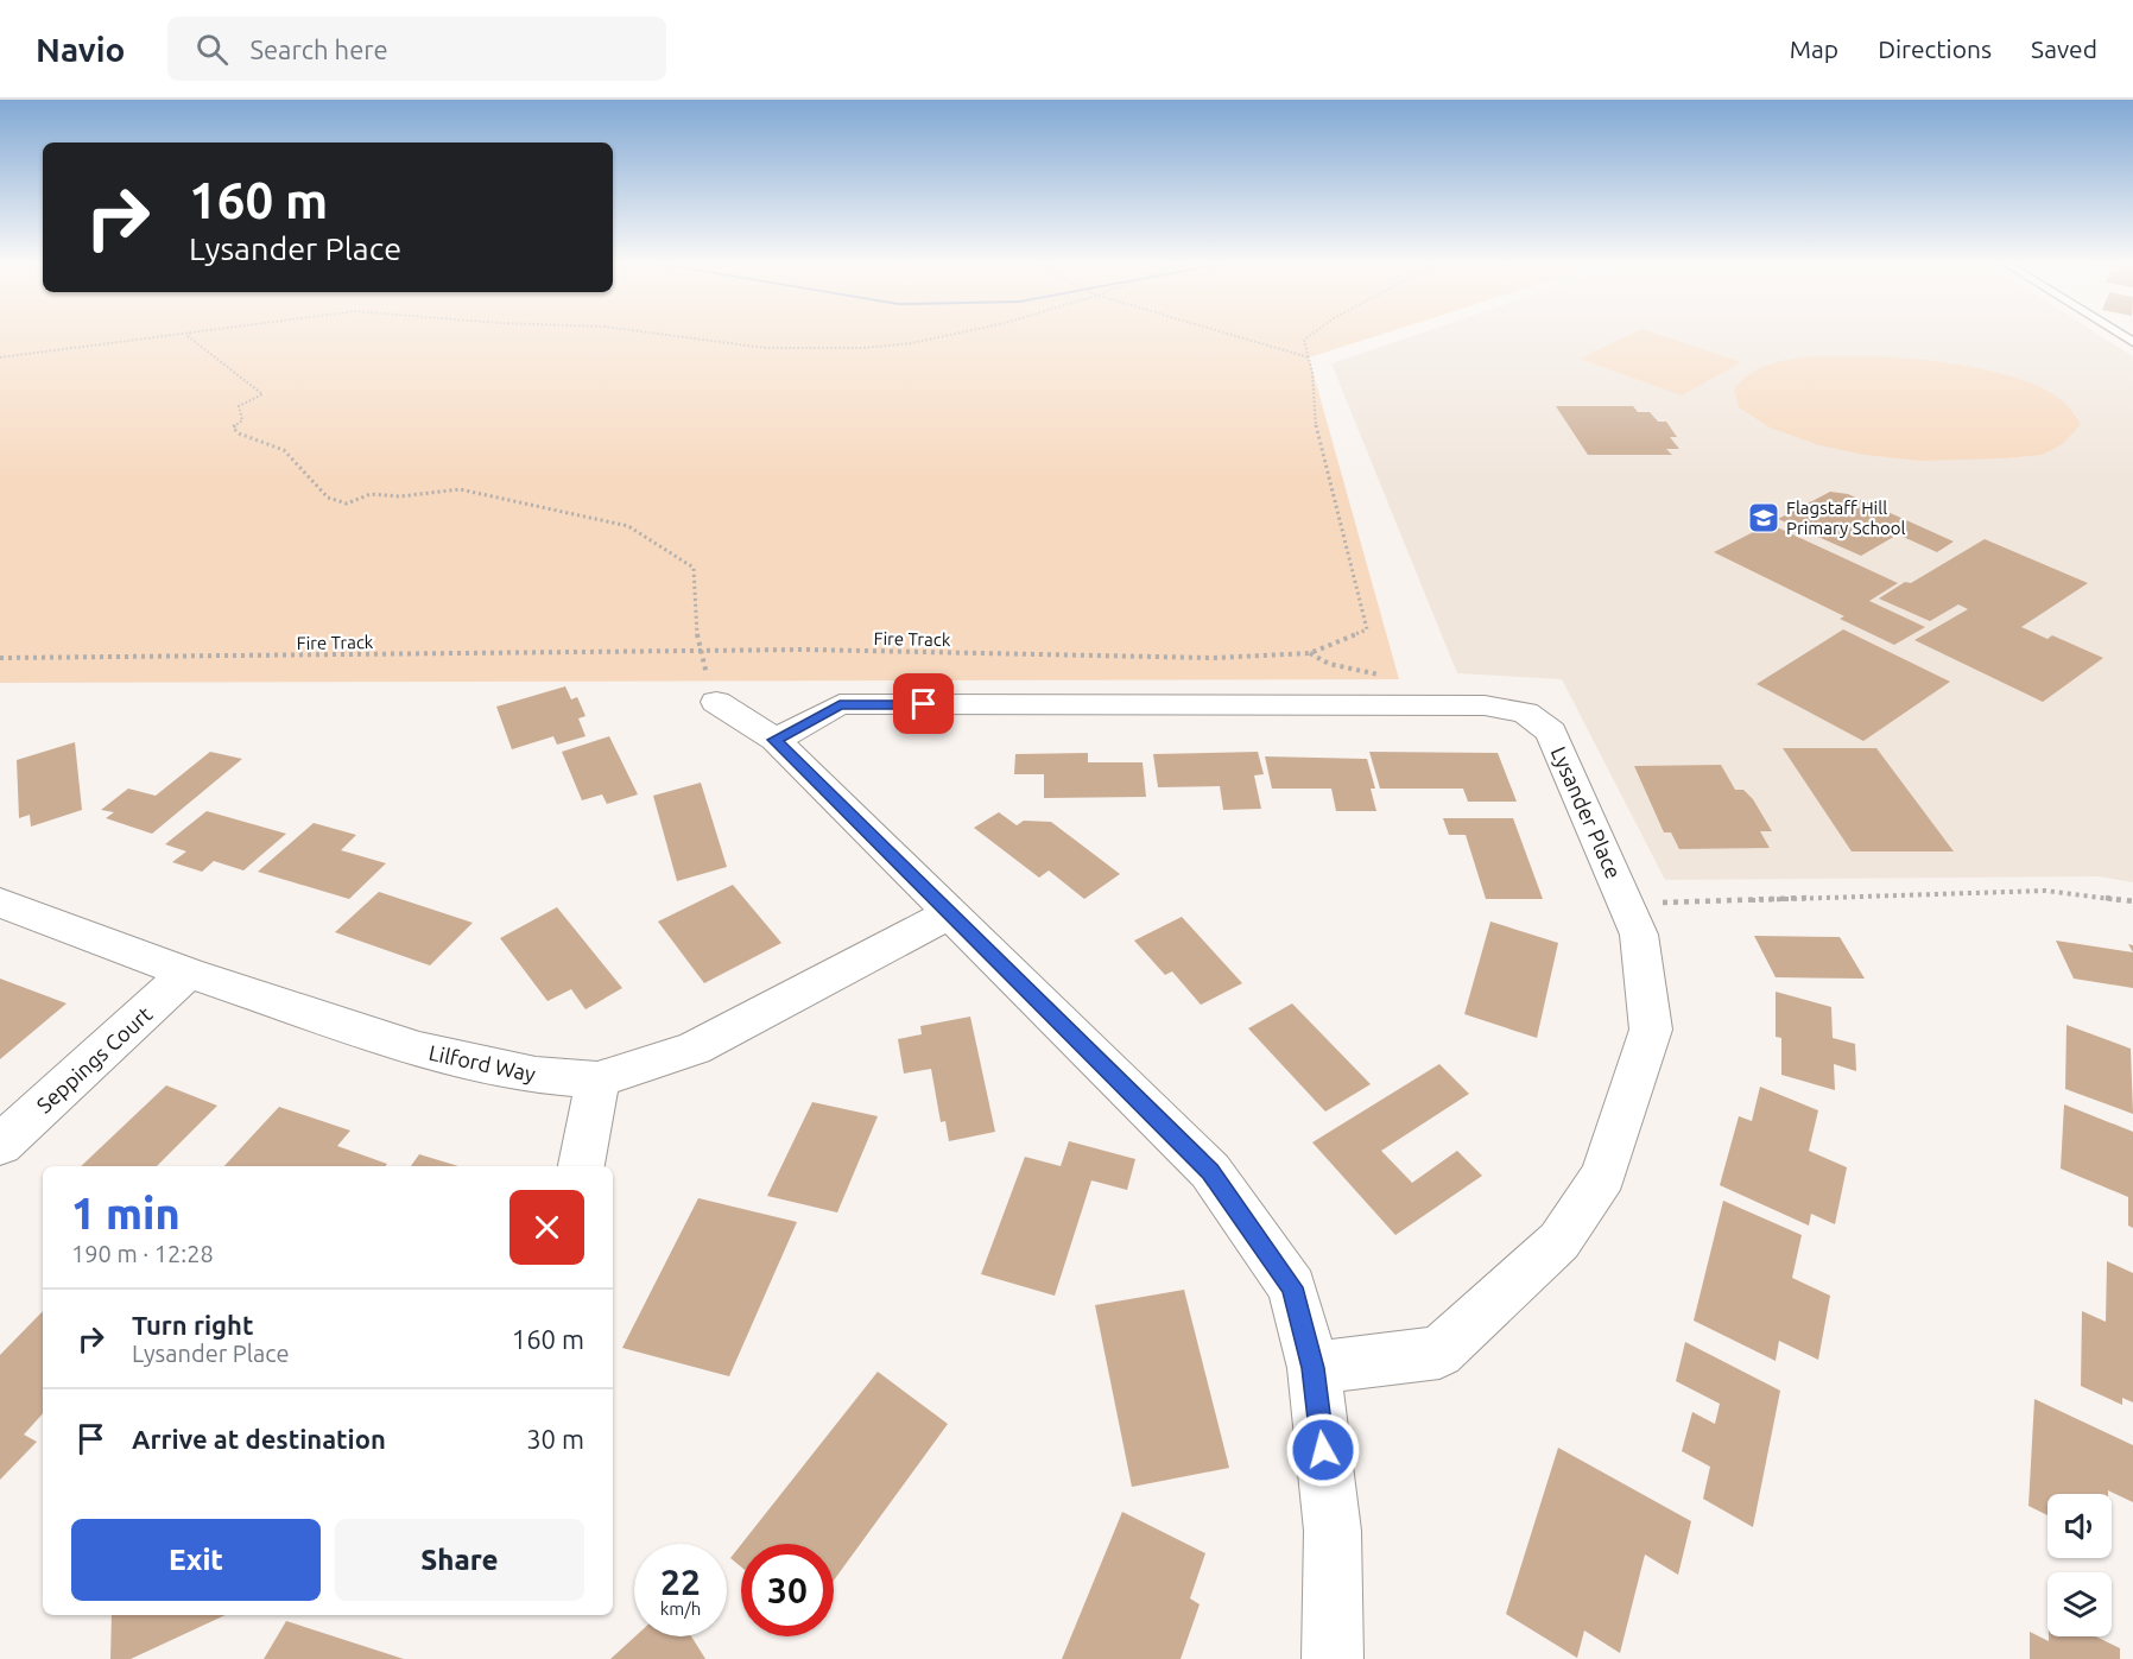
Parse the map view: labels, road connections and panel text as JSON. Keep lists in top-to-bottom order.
{
  "streets": {
    "street": ["Lysander Place", "Seppings Court", "Lilford Way"],
    "path": ["Fire Track"]
  },
  "crossings": [
    ["Seppings Court", "Lilford Way"]
  ],
  "places": {
    "school or university": ["Flagstaff Hill Primary School"]
  },
  "page": {
    "header": "Navio",
    "search": "Search here",
    "nav": ["Map", "Directions", "Saved"],
    "turn": ["160 m", "Lysander Place"],
    "heading": ["1 min", "190 m · 12:28"],
    "list": [
      {
        "name": "Turn right",
        "note": "Lysander Place",
        "value": "160 m"
      },
      {
        "name": "Arrive at destination",
        "value": "30 m"
      }
    ],
    "buttons": ["Exit", "Share"],
    "speed": "22 km/h",
    "limit": "30"
  }
}
